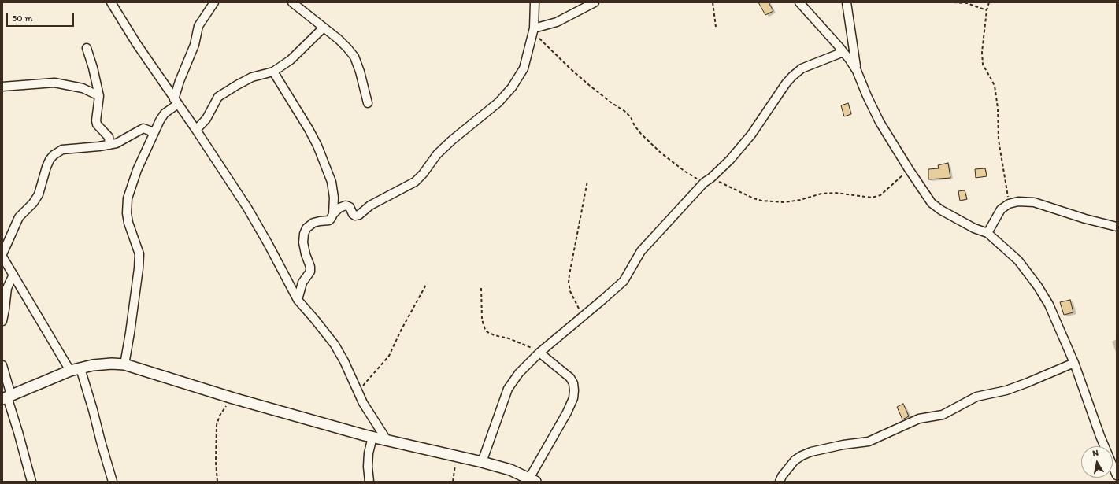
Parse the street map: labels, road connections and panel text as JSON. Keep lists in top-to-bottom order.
{
  "scale_bar": "50 m",
  "north": "top"
}
